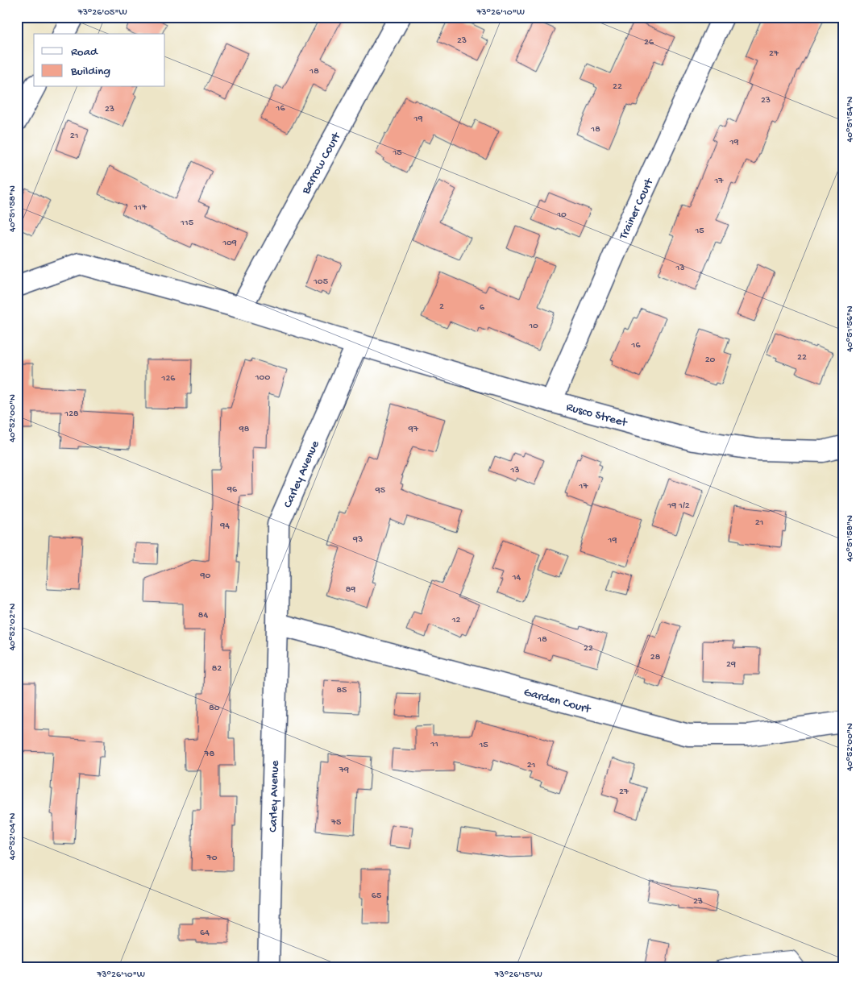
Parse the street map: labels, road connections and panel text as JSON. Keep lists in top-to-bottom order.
{
  "streets": {
    "street": [
      "Barrow Court",
      "Trainer Court",
      "Rusco Street",
      "Carley Avenue",
      "Garden Court"
    ]
  },
  "crossings": [
    ["Trainer Court", "Rusco Street"],
    ["Rusco Street", "Carley Avenue"],
    ["Carley Avenue", "Garden Court"]
  ],
  "house_numbers": [
    "23",
    "26",
    "27",
    "18",
    "22",
    "23",
    "16",
    "23",
    "19",
    "18",
    "21",
    "19",
    "15",
    "17",
    "117",
    "10",
    "115",
    "15",
    "109",
    "13",
    "105",
    "2",
    "6",
    "10",
    "16",
    "22",
    "20",
    "100",
    "126",
    "128",
    "98",
    "97",
    "13",
    "17",
    "96",
    "95",
    "19 1/2",
    "21",
    "94",
    "93",
    "19",
    "90",
    "14",
    "89",
    "84",
    "12",
    "18",
    "22",
    "28",
    "29",
    "82",
    "85",
    "80",
    "11",
    "15",
    "78",
    "21",
    "79",
    "27",
    "75",
    "70",
    "65",
    "23",
    "64"
  ],
  "legend": ["Road", "Building"],
  "coordinates": [
    "73°26'05\"W",
    "73°26'10\"W",
    "40°51'54\"N",
    "40°51'58\"N",
    "40°51'56\"N",
    "40°52'00\"N",
    "40°52'02\"N",
    "40°52'04\"N",
    "73°26'15\"W"
  ]
}
